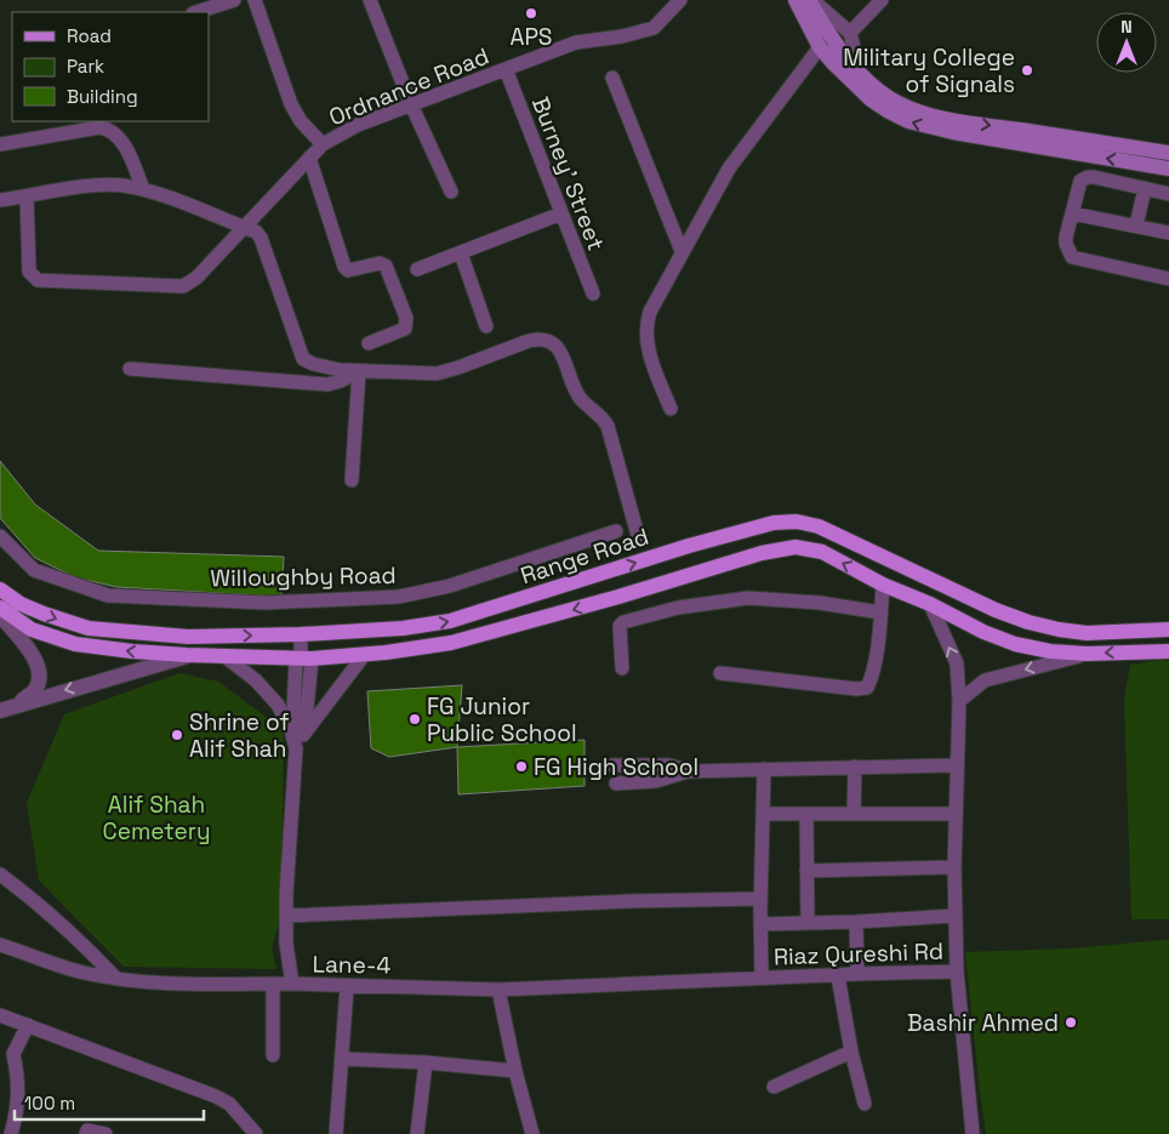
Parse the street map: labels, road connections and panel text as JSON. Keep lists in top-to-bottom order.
{
  "streets": {
    "main road": ["Range Road"],
    "street": [
      "Ordnance Road",
      "Burney' Street",
      "Willoughby Road",
      "Riaz Qureshi Rd",
      "Lane-4"
    ]
  },
  "crossings": [
    ["Ordnance Road", "Burney' Street"],
    ["Range Road", "Lane-4"],
    ["Riaz Qureshi Rd", "Lane-4"]
  ],
  "parks": ["Alif Shah Cemetery"],
  "places": [
    "APS",
    "Military College of Signals",
    "FG Junior Public School",
    "Shrine of Alif Shah",
    "FG High School",
    "Bashir Ahmed"
  ],
  "legend": ["Road", "Park", "Building"],
  "scale_bar": "100 m",
  "north": "top"
}
